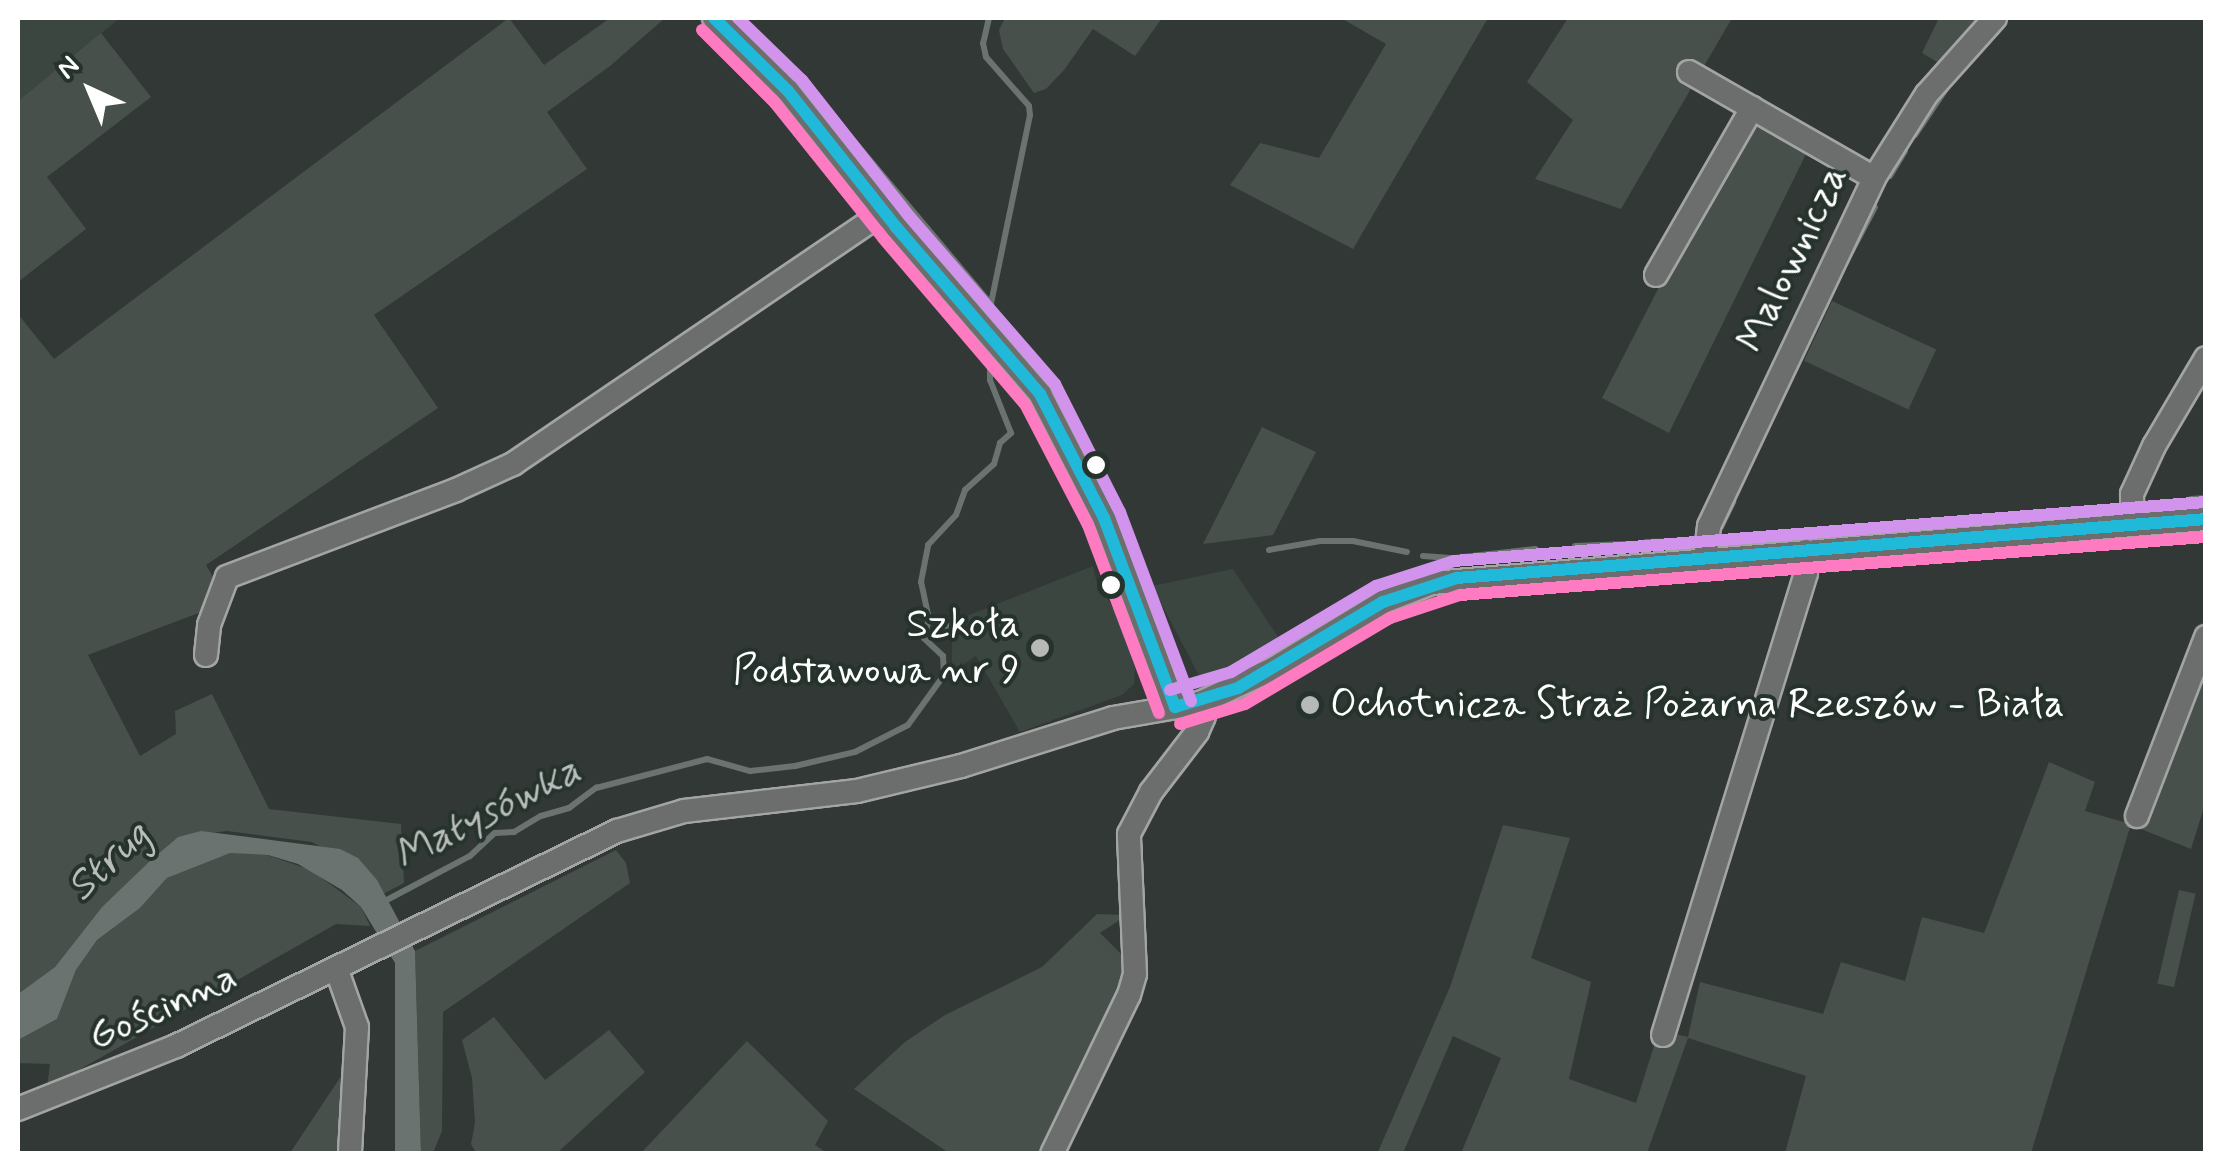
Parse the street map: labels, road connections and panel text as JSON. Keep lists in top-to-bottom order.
{
  "streets": {
    "street": ["Malownicza", "Gościnna"]
  },
  "crossings": [
    ["Malownicza", "Gościnna"]
  ],
  "water": ["Matysówka", "Strug"],
  "places": ["Szkoła Podstawowa nr 9", "Ochotnicza Straż Pożarna Rzeszów - Biała"],
  "north": "top left"
}
